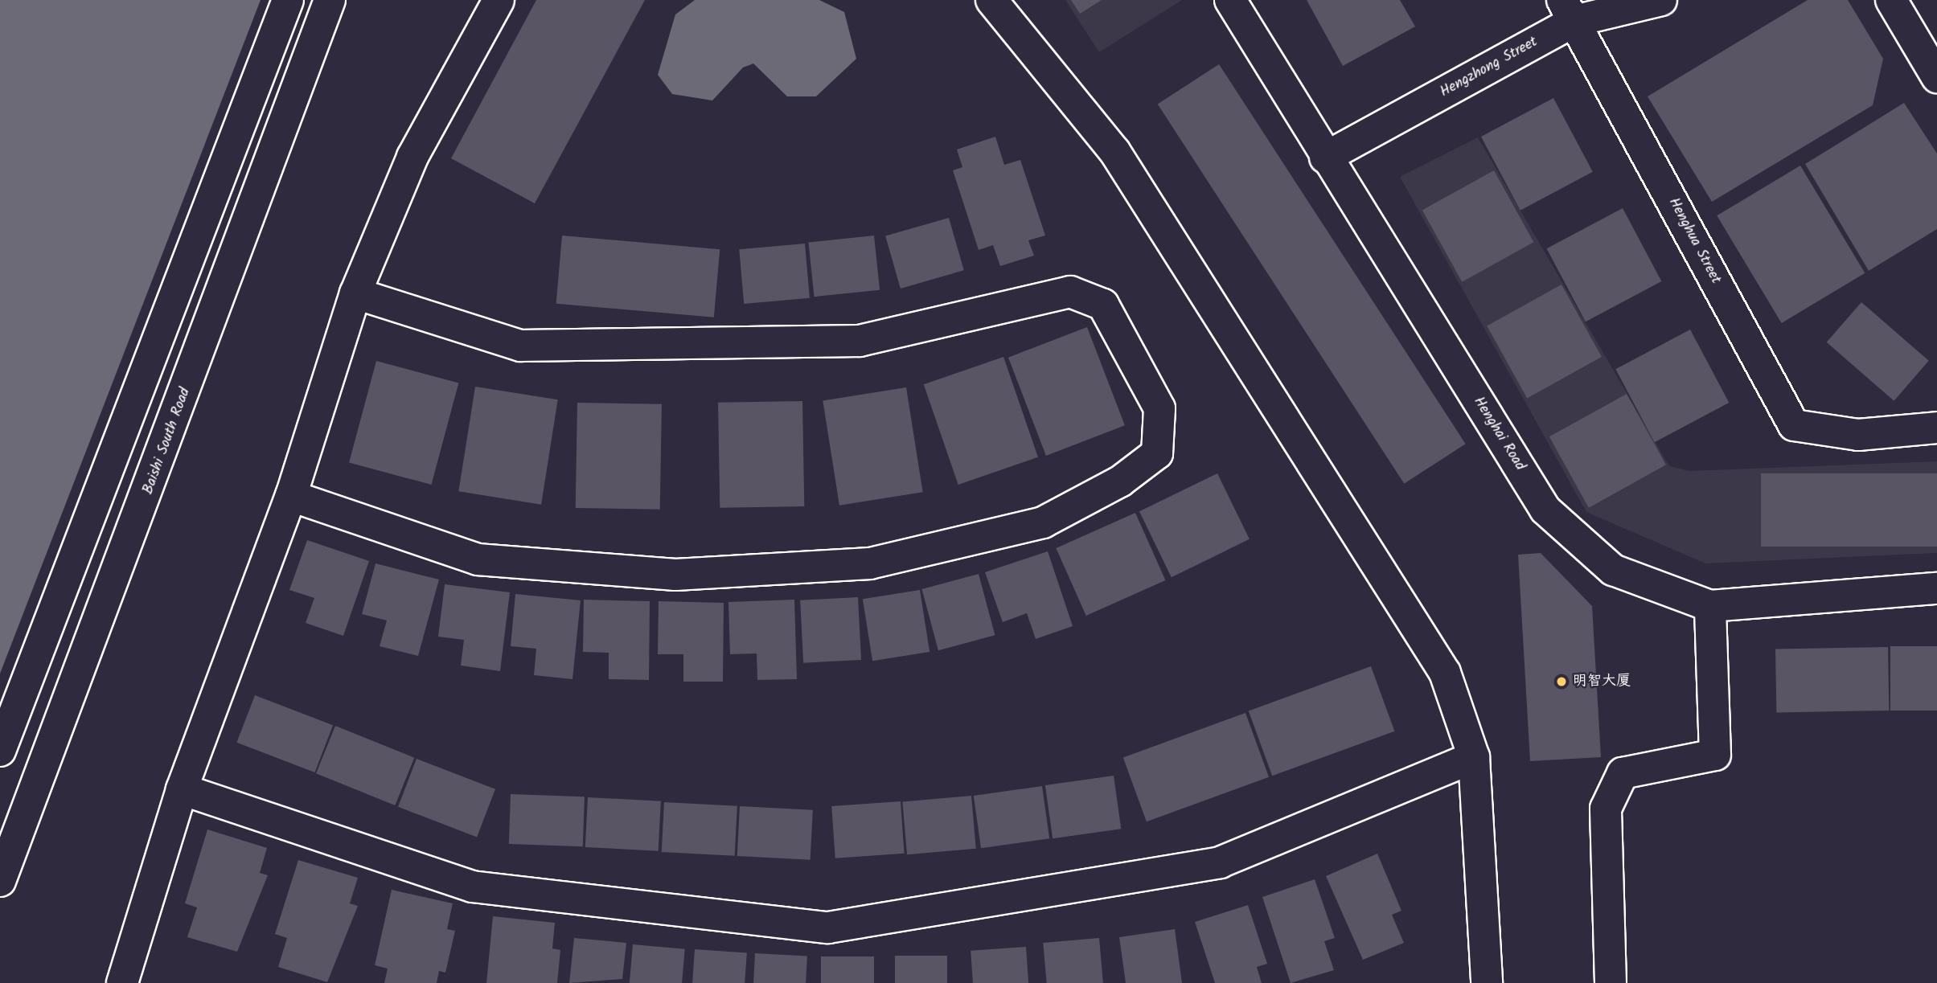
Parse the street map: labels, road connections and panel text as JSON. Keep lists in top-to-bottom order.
{
  "streets": {
    "street": [
      "Hengzhong Street",
      "Henghua Street",
      "Henghai Road",
      "Baishi South Road"
    ]
  },
  "crossings": [
    ["Hengzhong Street", "Henghua Street"],
    ["Hengzhong Street", "Henghai Road"]
  ],
  "places": ["明智大厦"]
}
